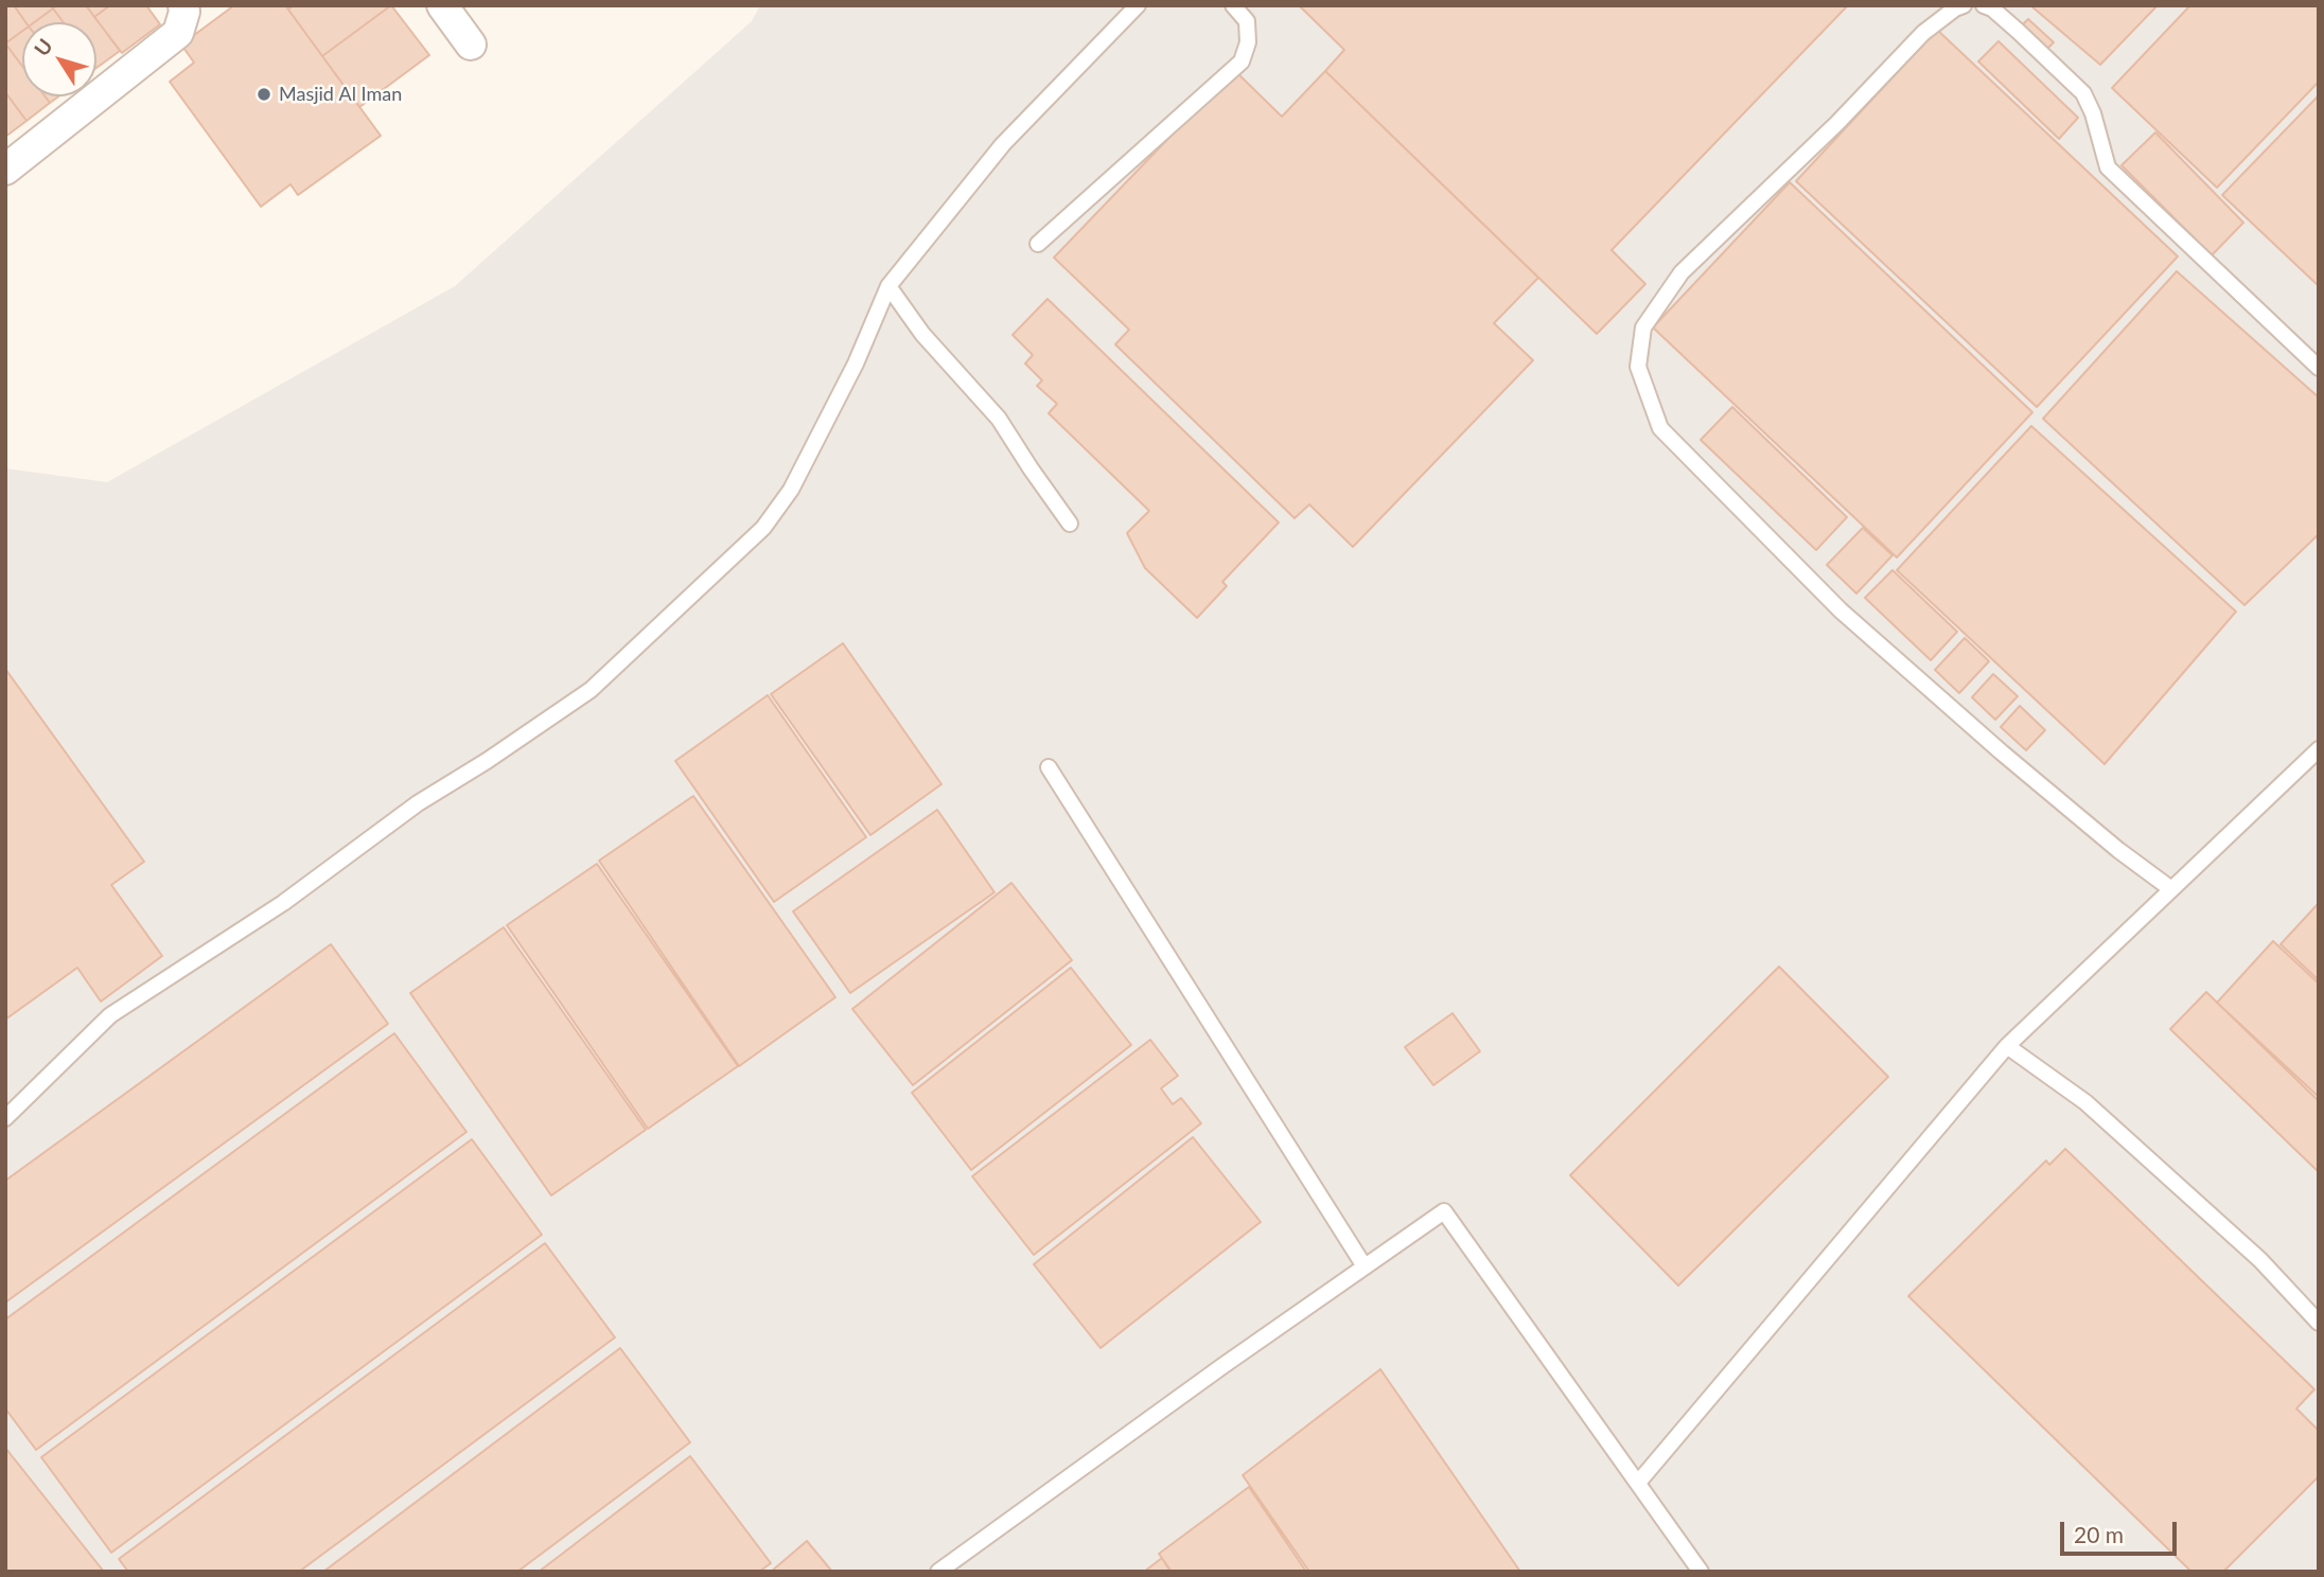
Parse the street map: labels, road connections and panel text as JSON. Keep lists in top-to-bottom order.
{
  "places": ["Masjid Al Iman"],
  "scale_bar": "20 m",
  "north": "top left"
}
